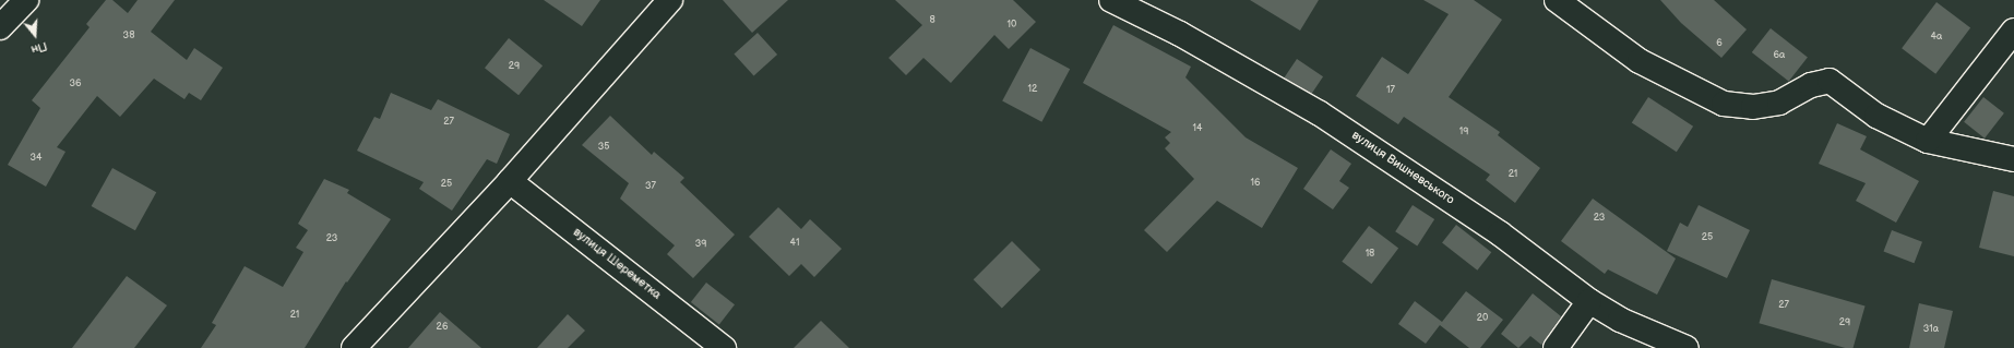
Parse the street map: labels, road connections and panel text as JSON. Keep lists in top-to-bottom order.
{
  "streets": {
    "street": ["вулиця Вишневського", "вулиця Шереметка"]
  },
  "house_numbers": [
    "8",
    "10",
    "38",
    "4а",
    "6",
    "6а",
    "29",
    "36",
    "12",
    "17",
    "27",
    "14",
    "19",
    "35",
    "34",
    "21",
    "16",
    "25",
    "37",
    "23",
    "25",
    "23",
    "41",
    "39",
    "18",
    "27",
    "21",
    "20",
    "29",
    "26",
    "31а"
  ],
  "north": "bottom"
}
